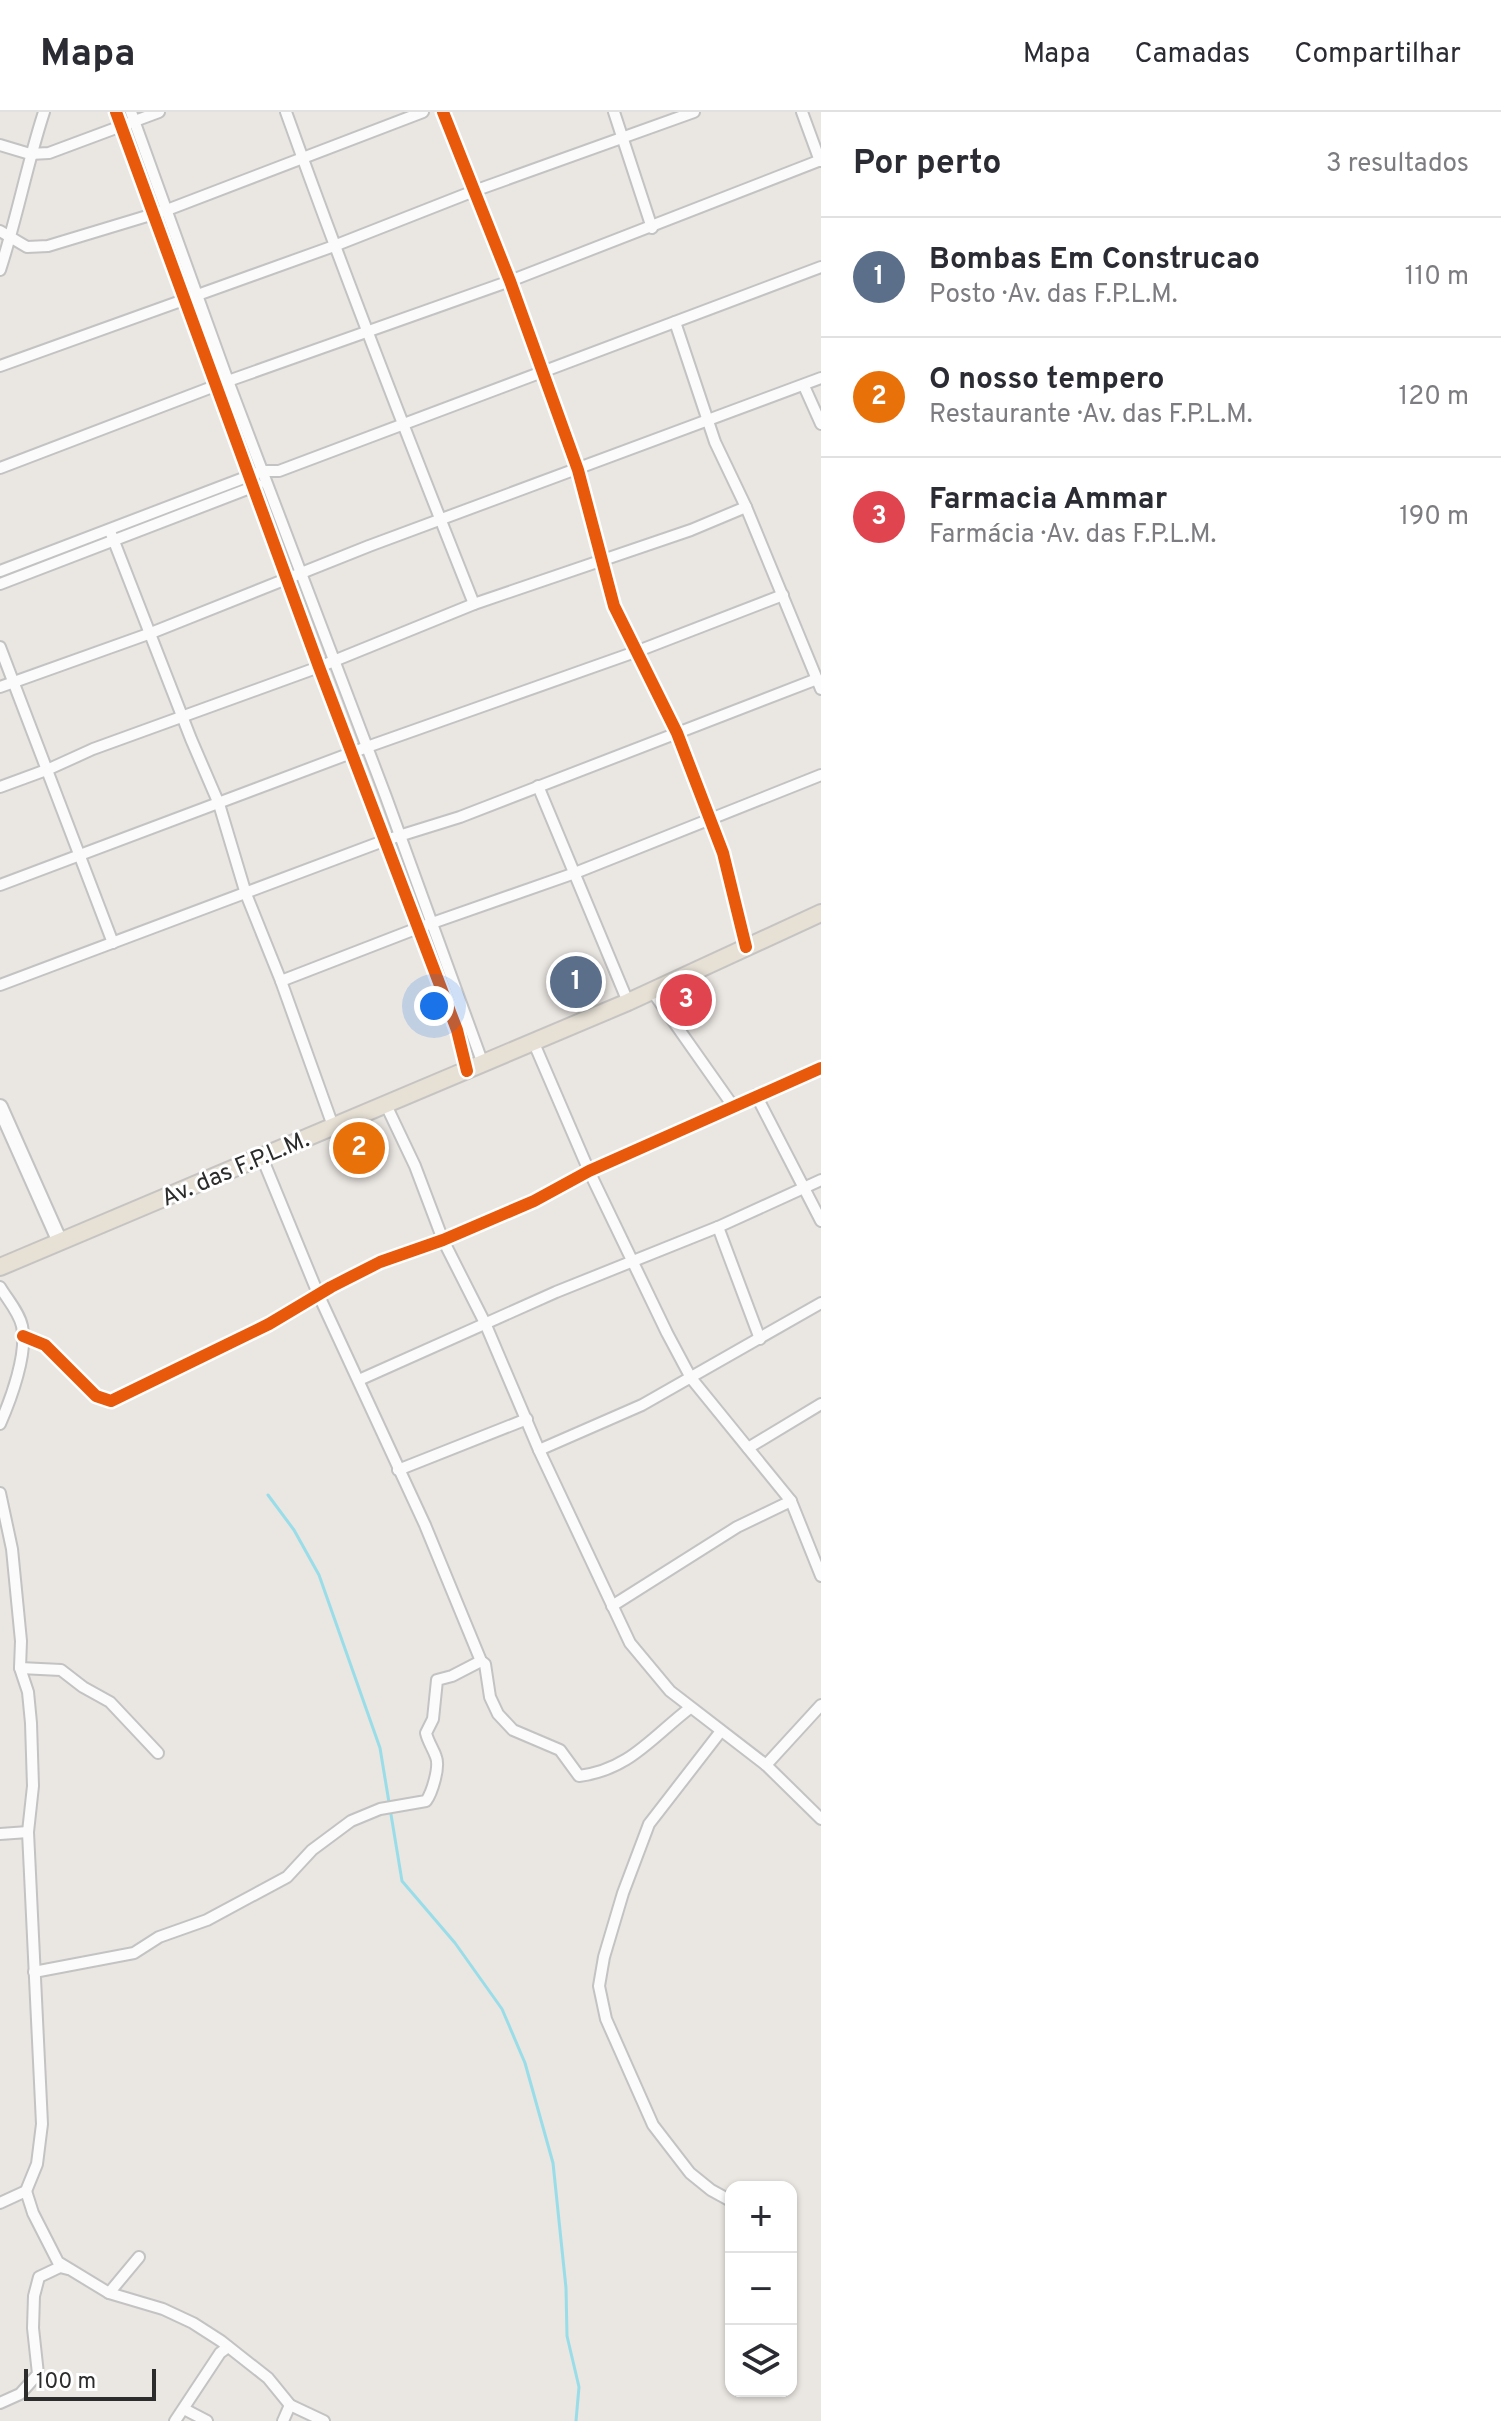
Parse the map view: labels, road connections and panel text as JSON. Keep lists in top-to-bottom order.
{
  "streets": {
    "main road": ["Av. das F.P.L.M."]
  },
  "scale_bar": "100 m",
  "page": {
    "header": "Mapa",
    "nav": ["Mapa", "Camadas", "Compartilhar"],
    "heading": ["Por perto", "3 resultados"],
    "list": [
      {
        "mark": "1",
        "name": "Bombas Em Construcao",
        "note": "Posto · Av. das F.P.L.M.",
        "value": "110 m"
      },
      {
        "mark": "2",
        "name": "O nosso tempero",
        "note": "Restaurante · Av. das F.P.L.M.",
        "value": "120 m"
      },
      {
        "mark": "3",
        "name": "Farmacia Ammar",
        "note": "Farmácia · Av. das F.P.L.M.",
        "value": "190 m"
      }
    ],
    "pins": ["1", "3", "2"],
    "map_buttons": ["+", "−"],
    "scale": "100 m"
  }
}
